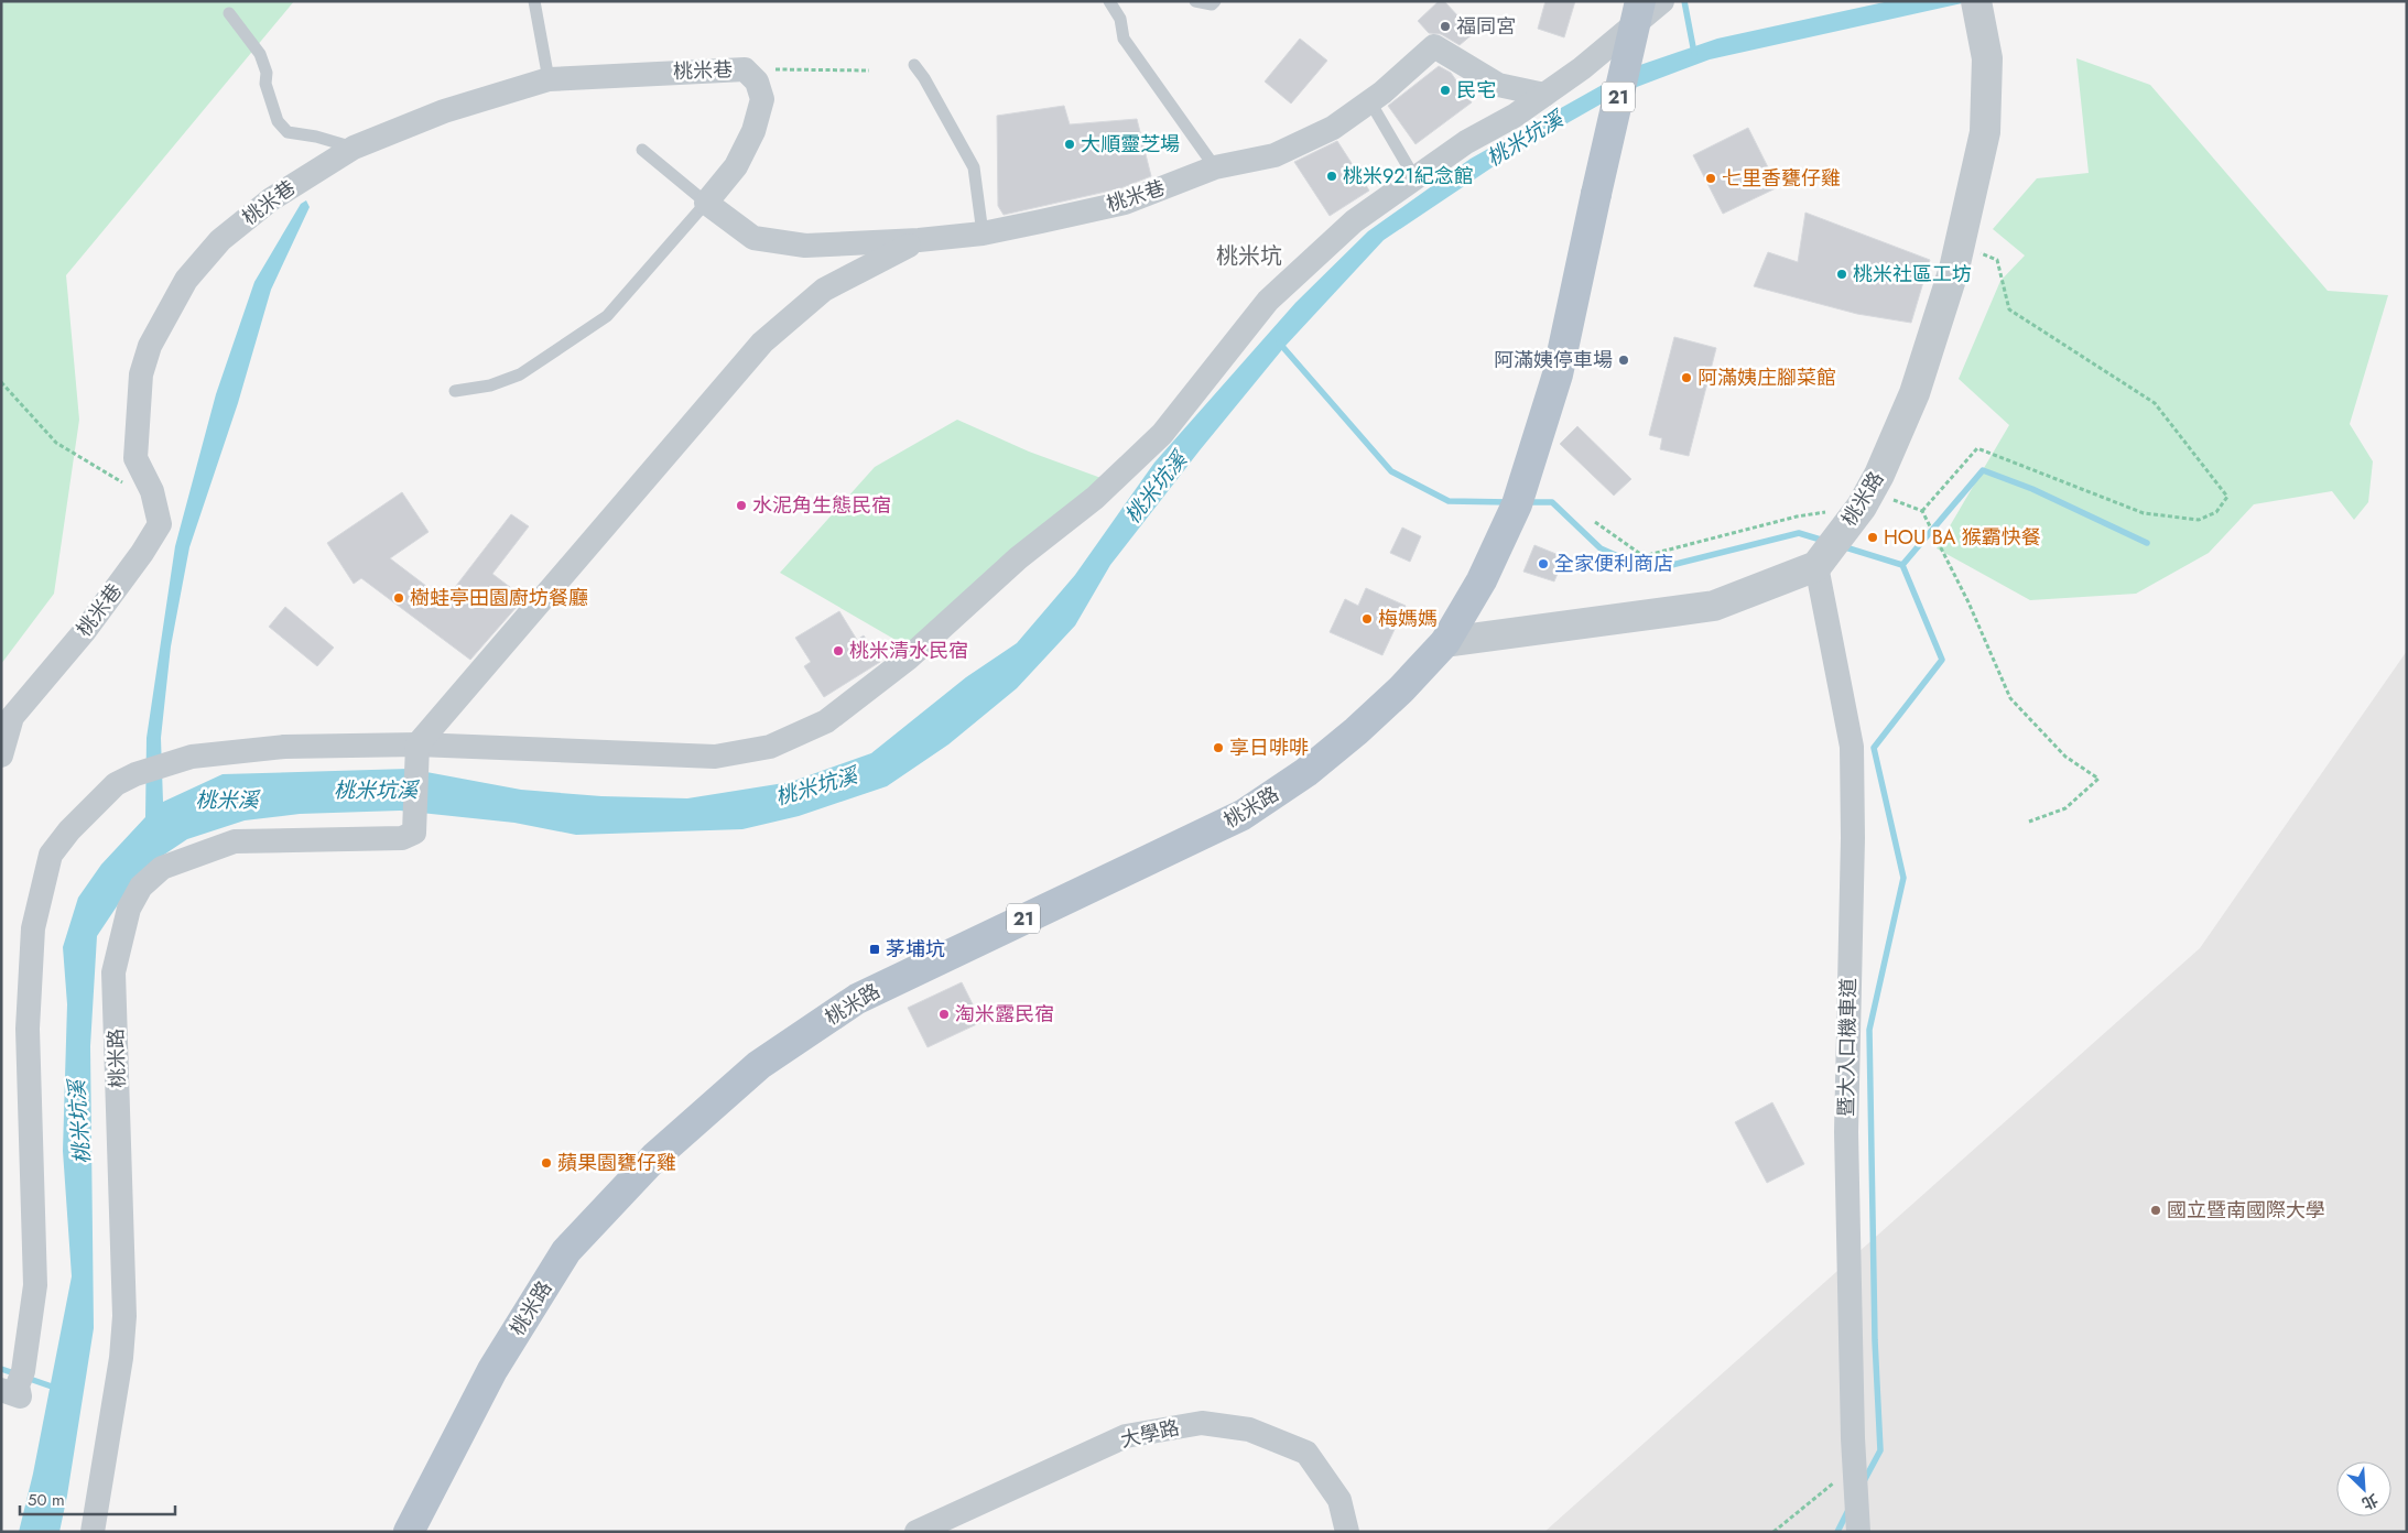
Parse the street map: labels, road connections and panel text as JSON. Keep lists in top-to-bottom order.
{
  "streets": {
    "main road": ["21", "桃米路"],
    "street": ["桃米巷", "暨大入口機車道", "大學路"]
  },
  "crossings": [
    ["桃米路", "暨大入口機車道"]
  ],
  "districts": ["桃米坑"],
  "water": ["桃米坑溪", "桃米溪"],
  "places": {
    "other": [
      "福同宮",
      "民宅",
      "大順靈芝場",
      "桃米921紀念館",
      "七里香甕仔雞",
      "桃米社區工坊",
      "阿滿姨停車場",
      "阿滿姨庄腳菜館",
      "水泥角生態民宿",
      "HOU BA 猴霸快餐",
      "全家便利商店",
      "樹蛙亭田園廚坊餐廳",
      "梅媽媽",
      "桃米清水民宿",
      "享日啡啡",
      "淘米露民宿",
      "蘋果園甕仔雞",
      "國立暨南國際大學"
    ],
    "transit": ["茅埔坑"]
  },
  "scale_bar": "50 m",
  "north": "bottom right"
}
